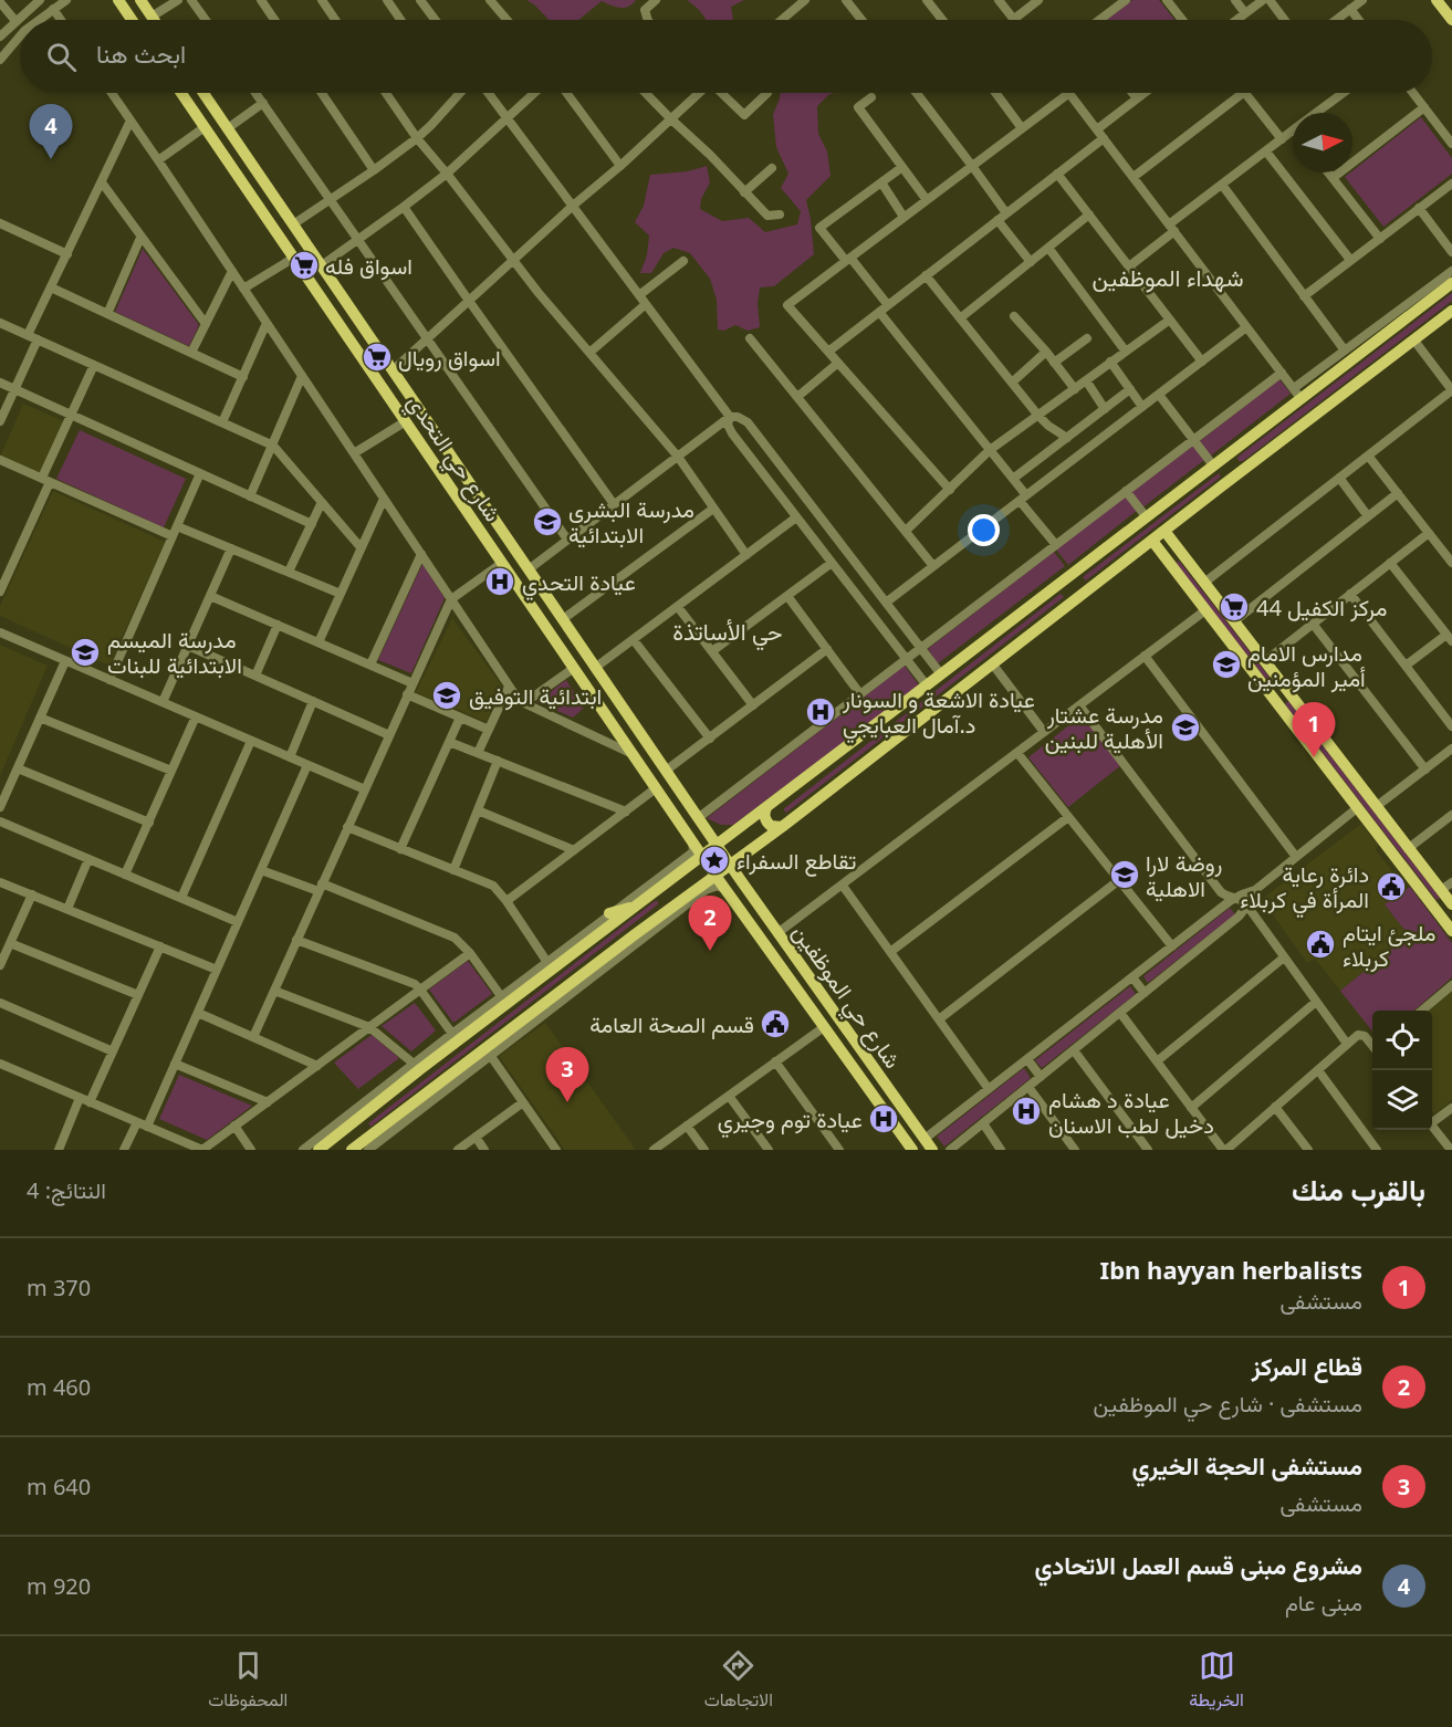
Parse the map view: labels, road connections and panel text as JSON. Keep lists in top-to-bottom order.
{
  "streets": {
    "main road": ["شارع حي التحدي", "شارع حي الموظفين"]
  },
  "districts": ["شهداء الموظفين", "حي الأساتذة"],
  "places": {
    "supermarket": ["اسواق فله", "اسواق رويال", "مركز الكفيل 44"],
    "school or university": [
      "مدرسة البشرى الابتدائية",
      "مدرسة الميسم الابتدائية للبنات",
      "مدارس الامام أمير المؤمنين",
      "ابتدائية التوفيق",
      "مدرسة عشتار الأهلية للبنين",
      "روضة لارا الاهلية"
    ],
    "hospital": [
      "عيادة التحدي",
      "عيادة الاشعة و السونار د.آمال العبايجي",
      "عيادة د هشام دخيل لطب الاسنان",
      "عيادة توم وجيري"
    ],
    "place": ["تقاطع السفراء"],
    "public building": ["دائرة رعاية المرأة في كربلاء", "ملجئ ايتام كربلاء", "قسم الصحة العامة"]
  },
  "north": "right",
  "page": {
    "search": "ابحث هنا",
    "pins": [
      "4",
      "1",
      "2",
      "3"
    ],
    "heading": ["بالقرب منك", "النتائج: 4"],
    "list": [
      {
        "mark": "1",
        "name": "Ibn hayyan herbalists",
        "note": "مستشفى",
        "value": "370 m"
      },
      {
        "mark": "2",
        "name": "قطاع المركز",
        "note": "مستشفى · شارع حي الموظفين",
        "value": "460 m"
      },
      {
        "mark": "3",
        "name": "مستشفى الحجة الخيري",
        "note": "مستشفى",
        "value": "640 m"
      },
      {
        "mark": "4",
        "name": "مشروع مبنى قسم العمل الاتحادي",
        "note": "مبنى عام",
        "value": "920 m"
      }
    ],
    "nav": ["الخريطة", "الاتجاهات", "المحفوظات"]
  }
}
